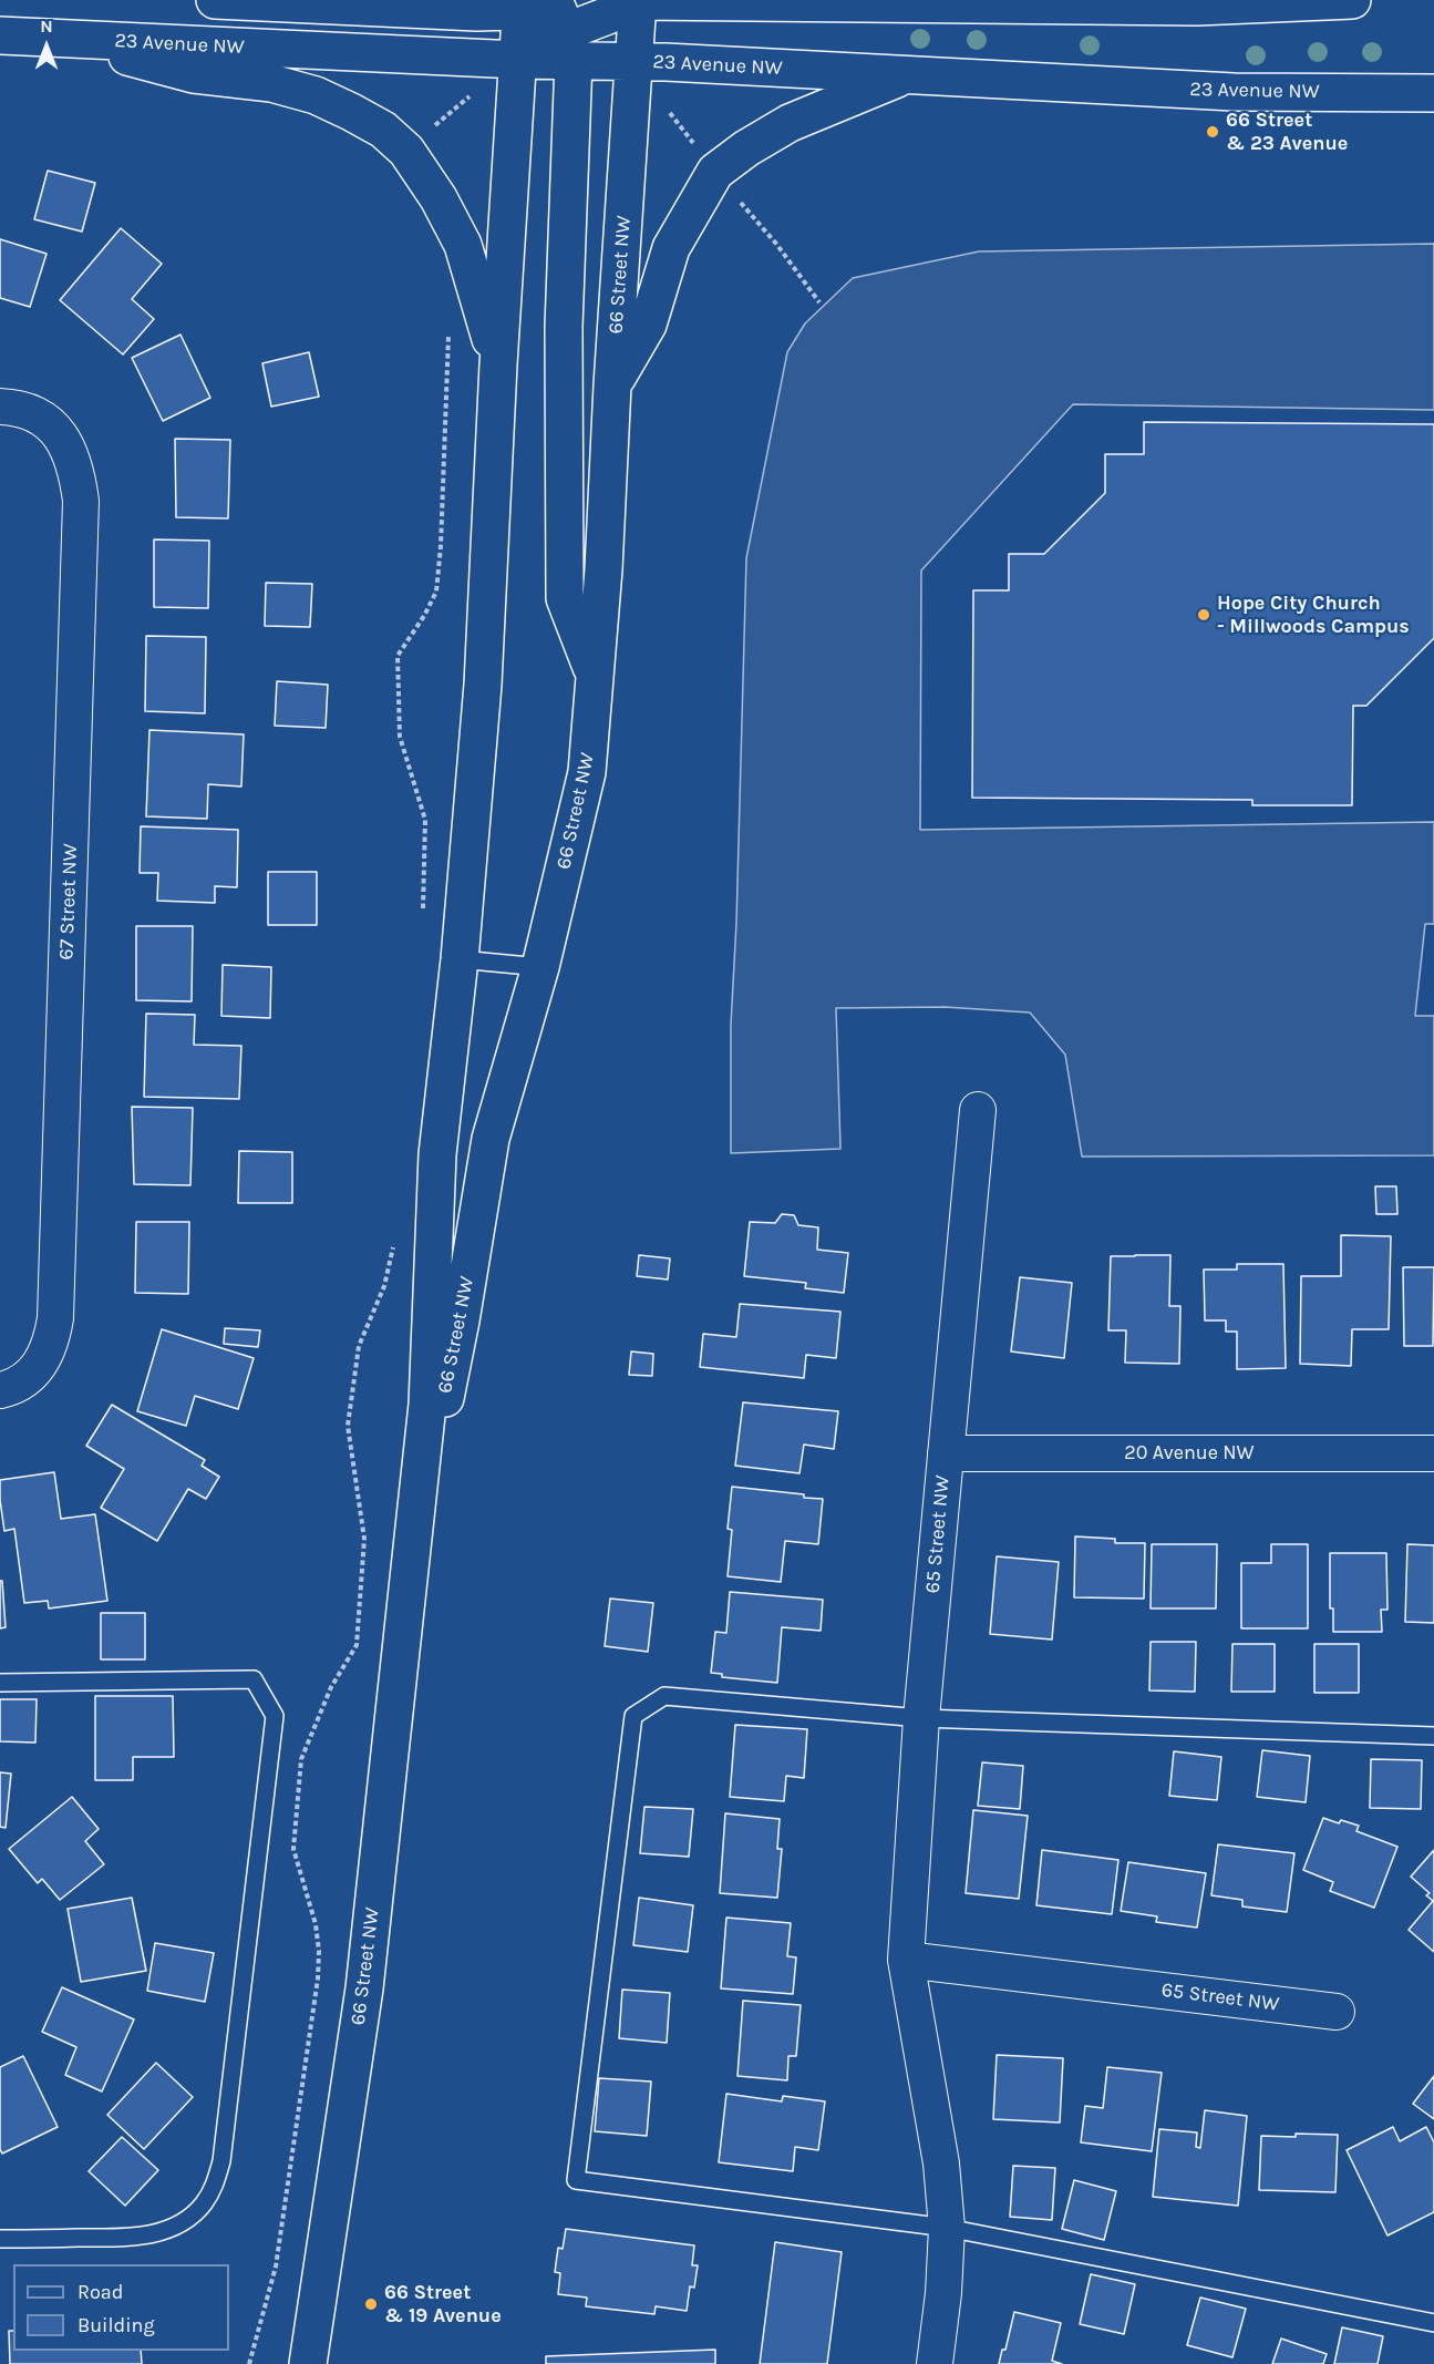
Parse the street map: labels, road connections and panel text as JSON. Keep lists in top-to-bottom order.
{
  "streets": {
    "main road": ["23 Avenue NW", "66 Street NW"],
    "street": ["67 Street NW", "20 Avenue NW", "65 Street NW"]
  },
  "crossings": [
    ["23 Avenue NW", "66 Street NW"],
    ["20 Avenue NW", "65 Street NW"]
  ],
  "places": ["66 Street & 23 Avenue", "Hope City Church - Millwoods Campus", "66 Street & 19 Avenue"],
  "legend": ["Road", "Building"],
  "north": "top"
}
